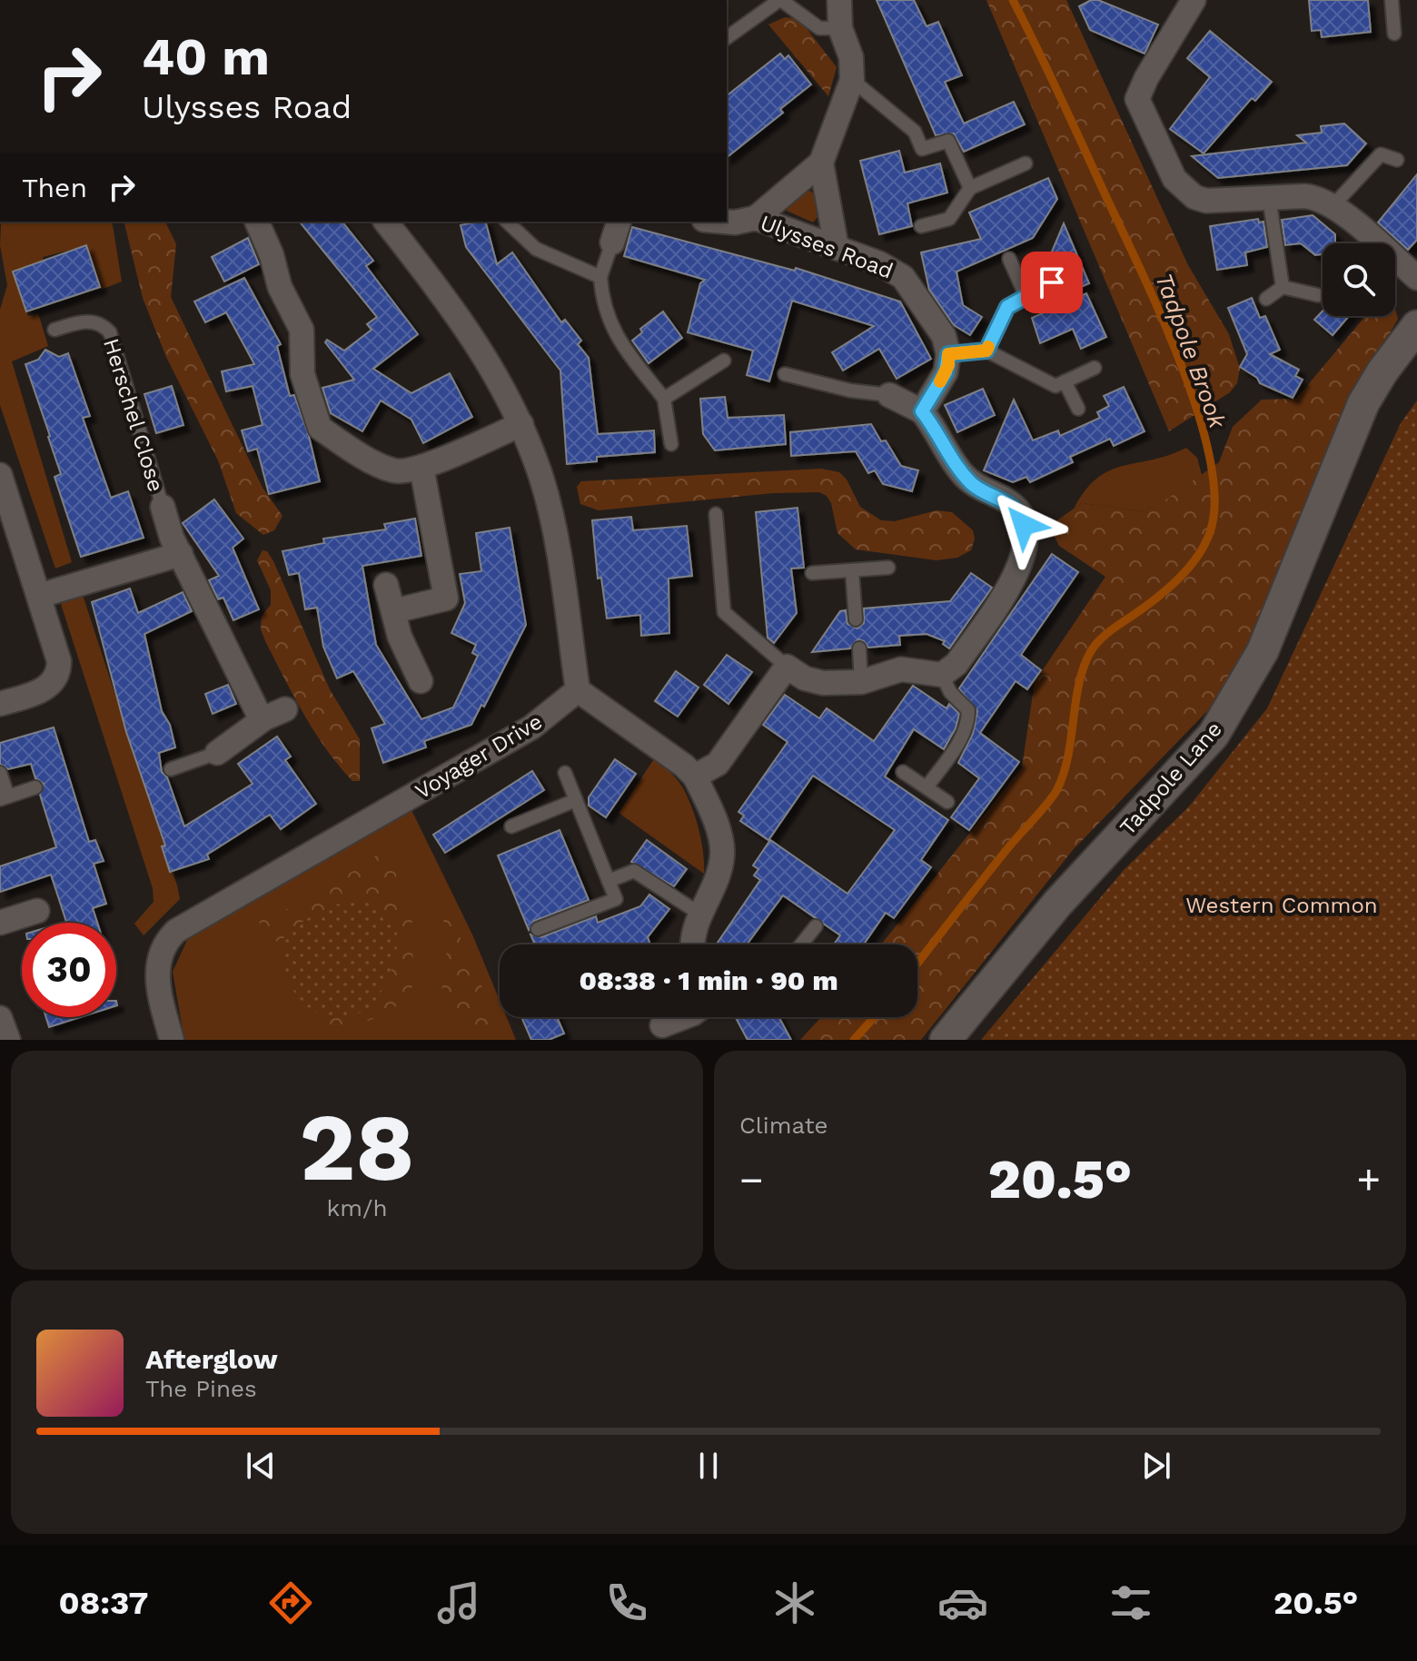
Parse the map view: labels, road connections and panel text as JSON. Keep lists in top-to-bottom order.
{
  "streets": {
    "street": [
      "Ulysses Road",
      "Herschel Close",
      "Voyager Drive",
      "Tadpole Lane"
    ]
  },
  "water": ["Tadpole Brook"],
  "parks": ["Western Common"],
  "page": {
    "turn": ["40 m", "Ulysses Road"],
    "then": "Then",
    "limit": "30",
    "trip": "08:38 · 1 min · 90 m",
    "tile": [
      ["28", "km/h"],
      "Climate"
    ],
    "heat": ["−", "20.5°", "+"],
    "song": ["Afterglow", "The Pines"],
    "tabs": ["08:37", "20.5°"]
  }
}
